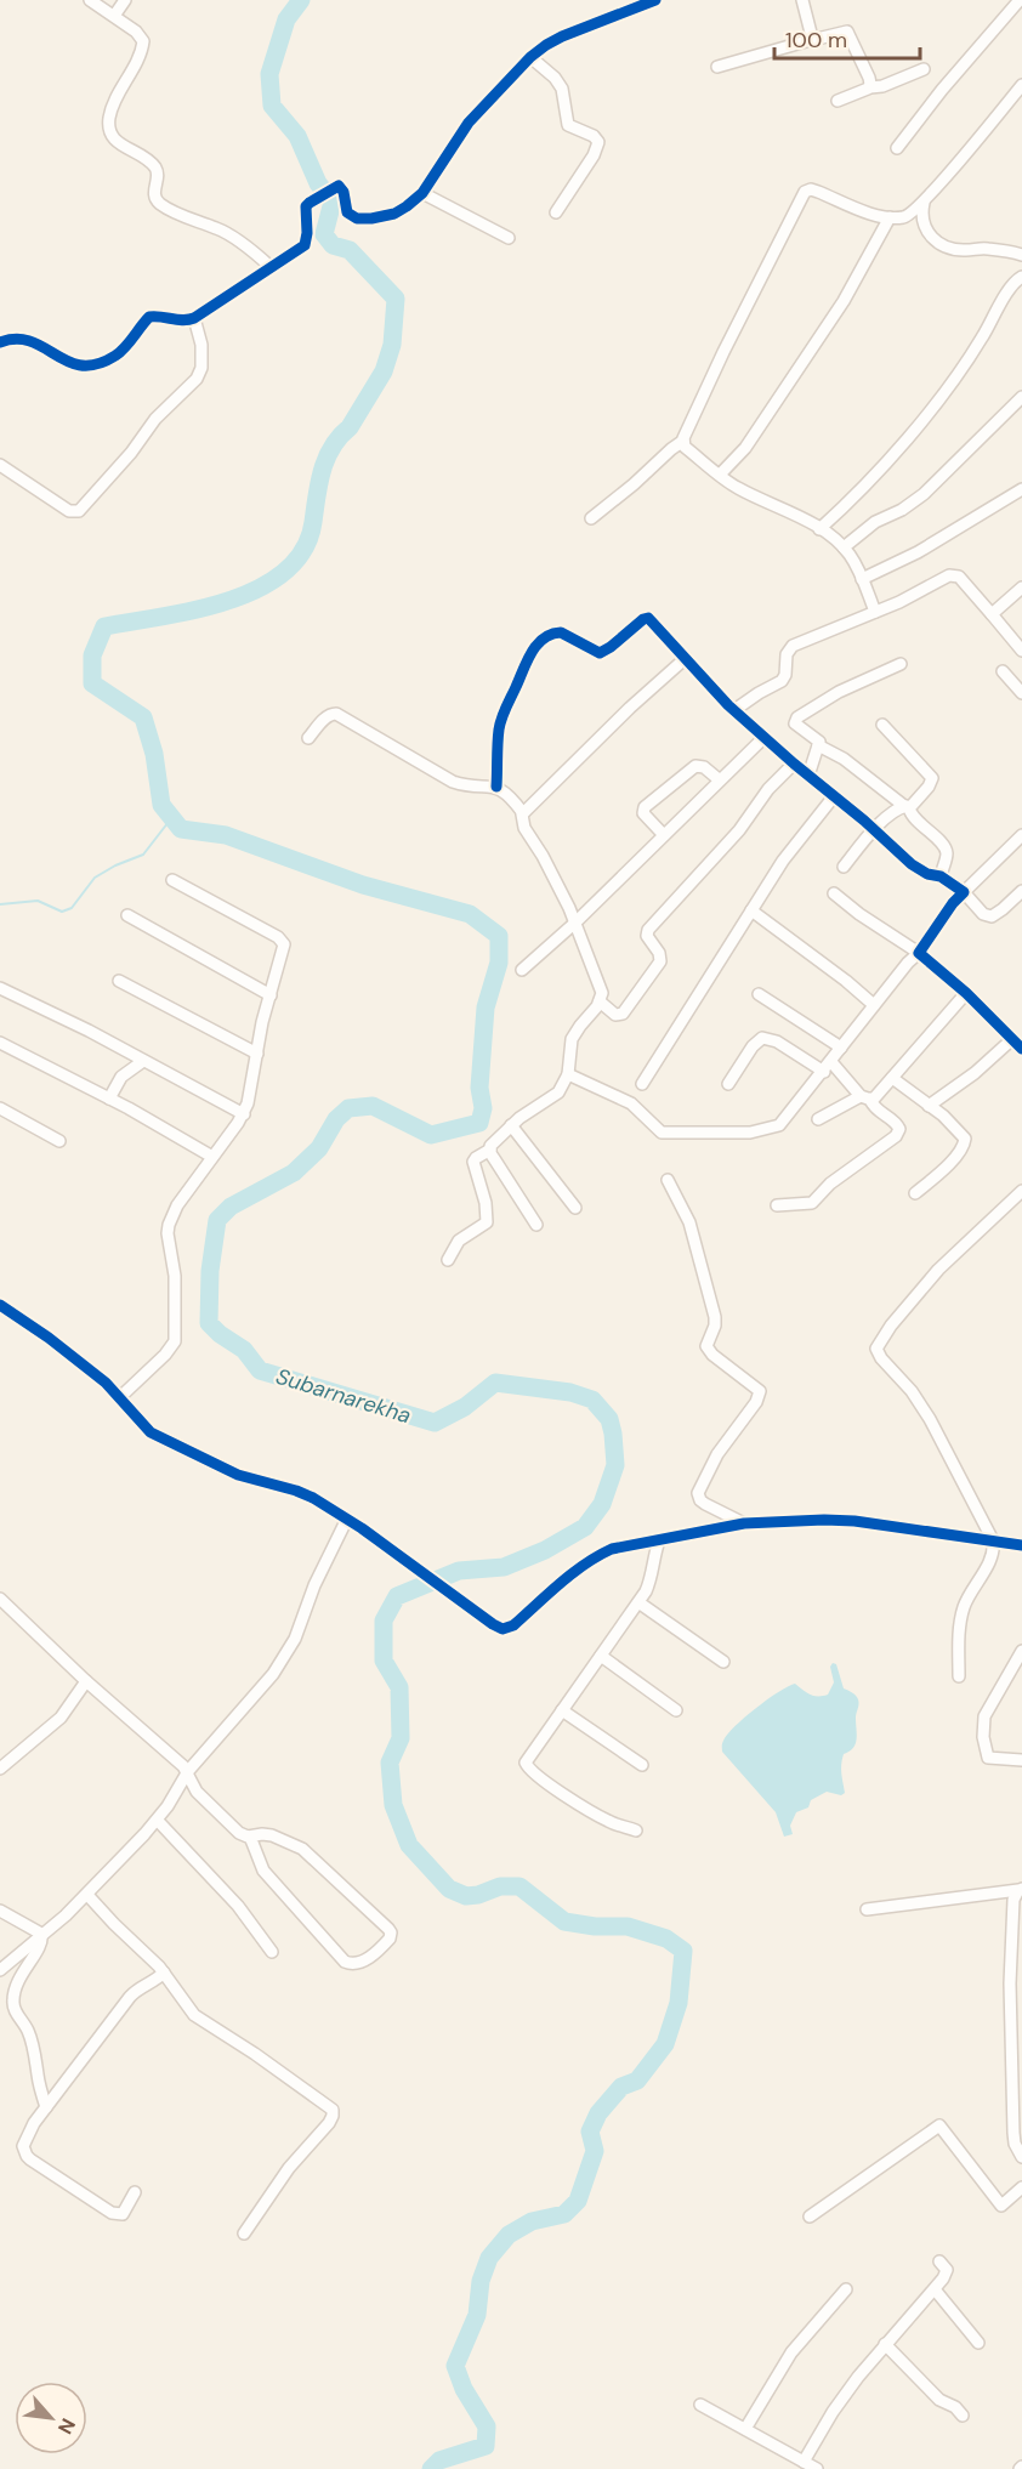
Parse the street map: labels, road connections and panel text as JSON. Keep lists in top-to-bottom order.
{
  "water": ["Subarnarekha"],
  "scale_bar": "100 m",
  "north": "bottom right"
}
